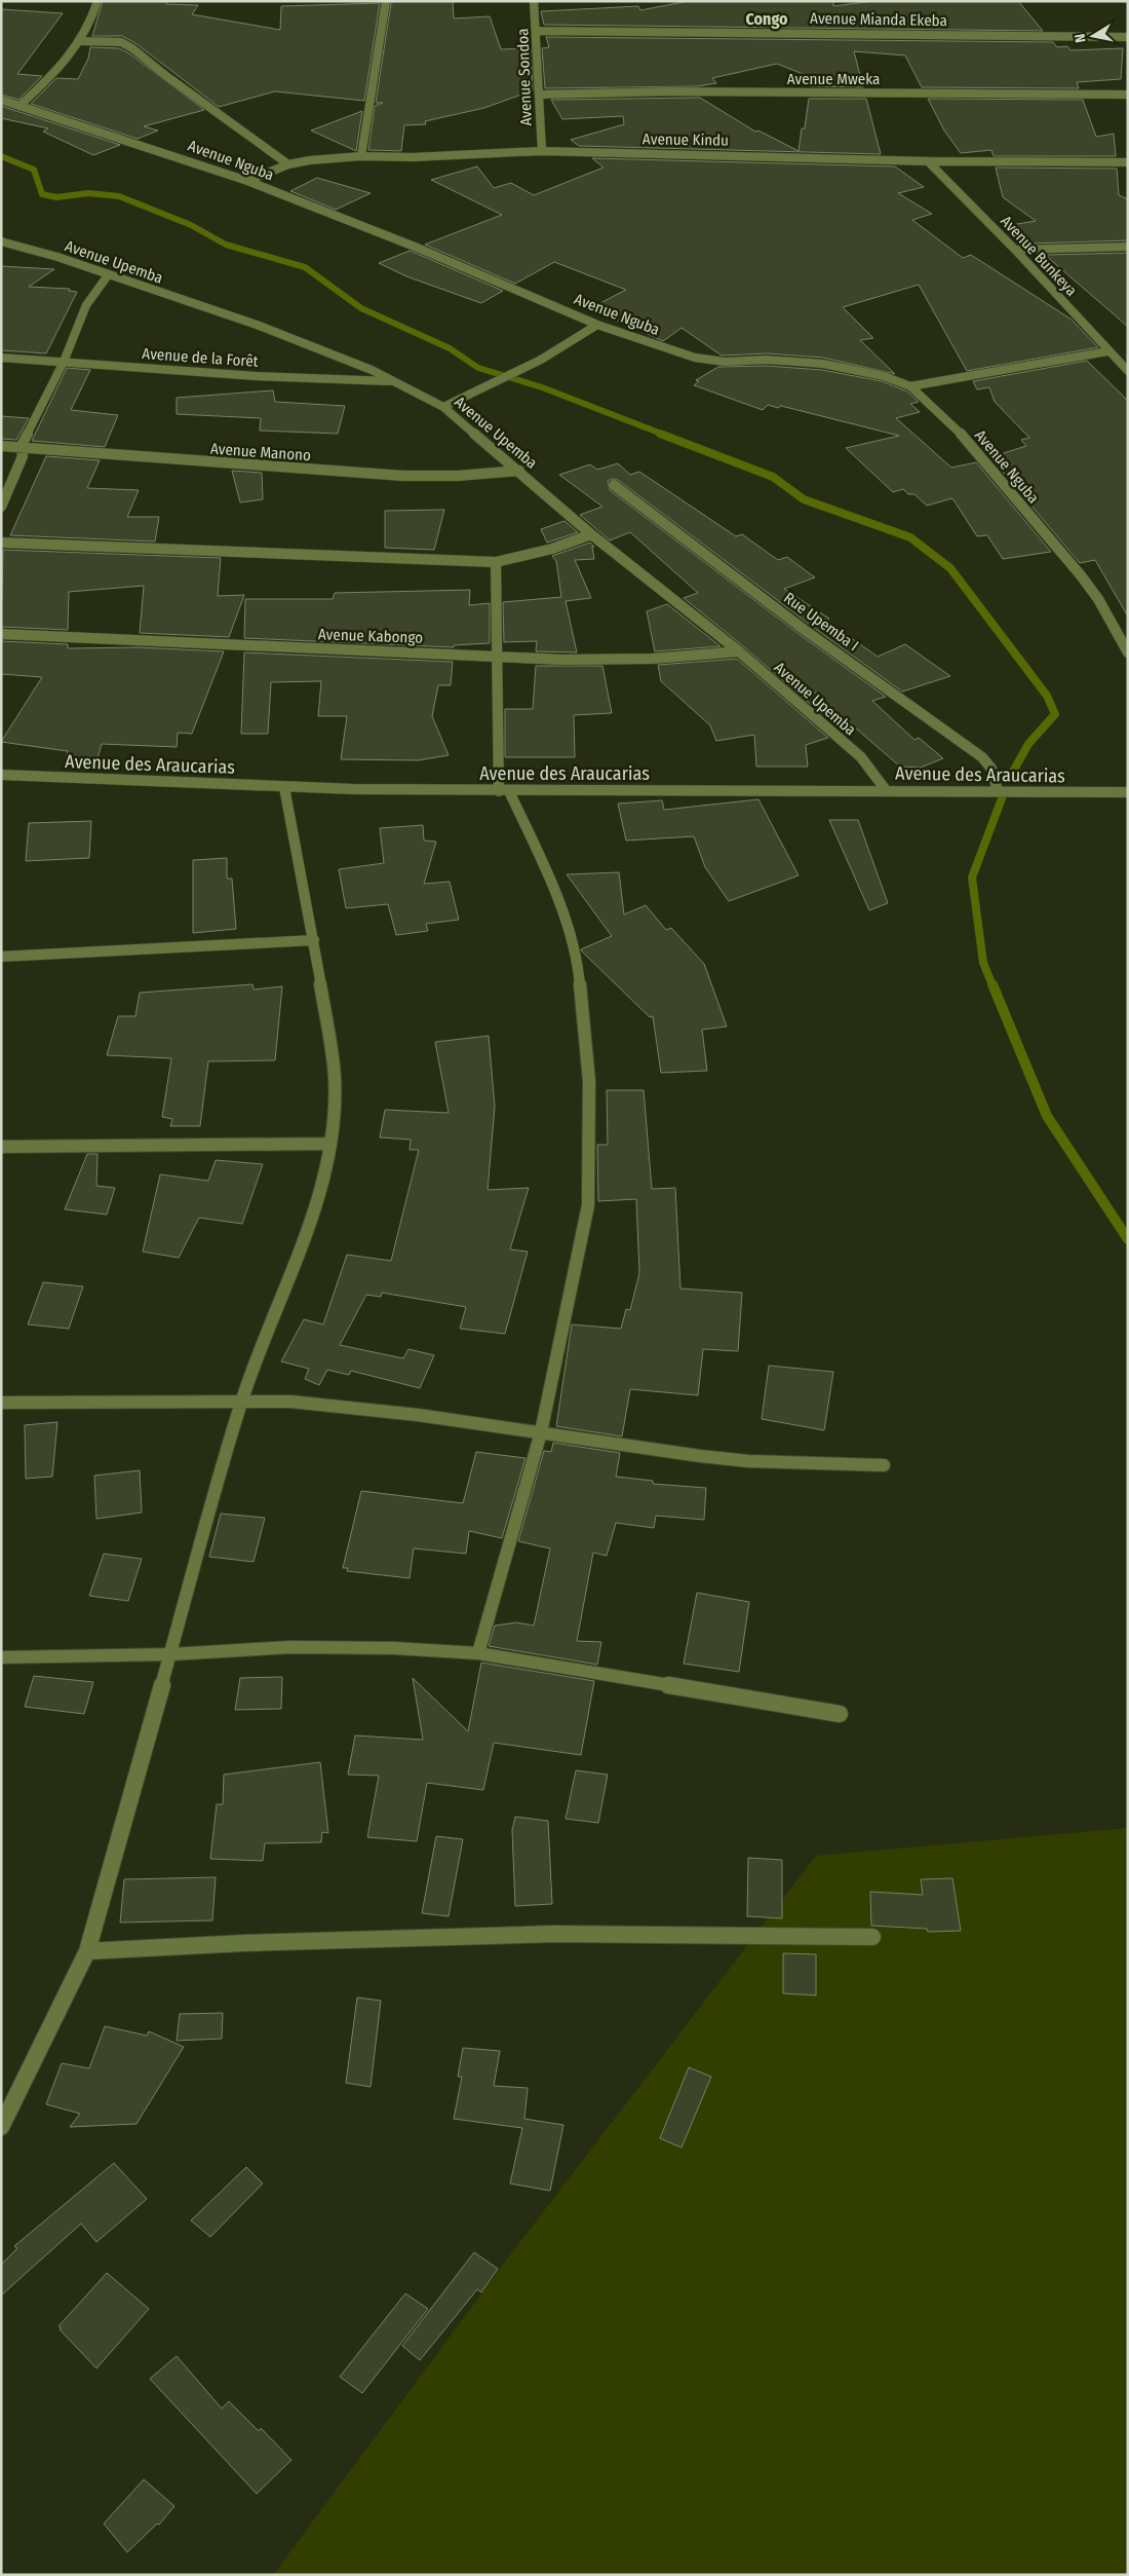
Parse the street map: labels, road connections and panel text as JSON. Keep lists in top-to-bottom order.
{
  "streets": {
    "street": [
      "Avenue Mianda Ekeba",
      "Avenue Sondoa",
      "Avenue Mweka",
      "Avenue Kindu",
      "Avenue Nguba",
      "Avenue Bunkeya",
      "Avenue Upemba",
      "Avenue de la Forêt",
      "Avenue Manono",
      "Rue Upemba I",
      "Avenue Kabongo",
      "Avenue des Araucarias"
    ]
  },
  "crossings": [
    ["Avenue Mianda Ekeba", "Avenue Sondoa"],
    ["Avenue Sondoa", "Avenue Mweka"],
    ["Avenue Sondoa", "Avenue Kindu"],
    ["Avenue Kindu", "Avenue Nguba"],
    ["Avenue Kindu", "Avenue Bunkeya"],
    ["Avenue Upemba", "Avenue de la Forêt"],
    ["Avenue Upemba", "Avenue Manono"],
    ["Avenue Upemba", "Avenue Kabongo"],
    ["Avenue Upemba", "Avenue des Araucarias"],
    ["Rue Upemba I", "Avenue des Araucarias"]
  ],
  "districts": ["Congo"],
  "north": "left"
}
